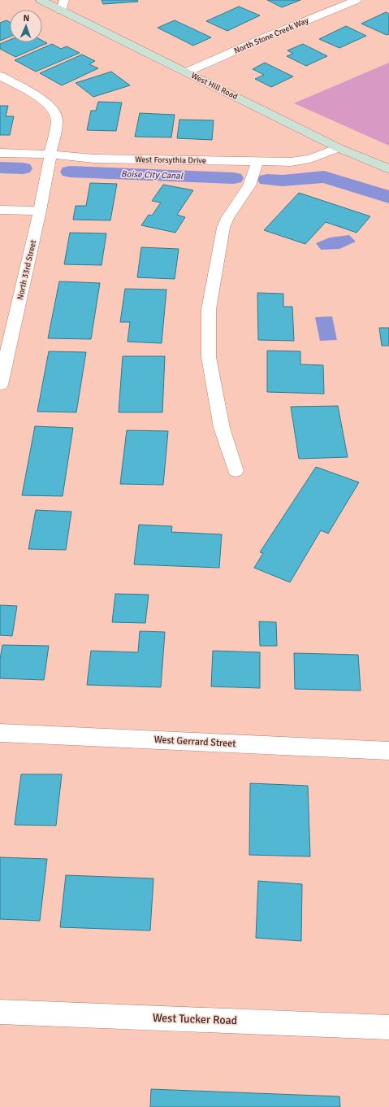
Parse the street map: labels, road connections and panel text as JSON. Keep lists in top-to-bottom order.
{
  "streets": {
    "street": [
      "North Stone Creek Way",
      "West Hill Road",
      "West Forsythia Drive",
      "North 33rd Street",
      "West Gerrard Street",
      "West Tucker Road"
    ]
  },
  "crossings": [
    ["North Stone Creek Way", "West Hill Road"],
    ["West Hill Road", "West Forsythia Drive"],
    ["West Forsythia Drive", "North 33rd Street"]
  ],
  "water": ["Boise City Canal"],
  "north": "top"
}
